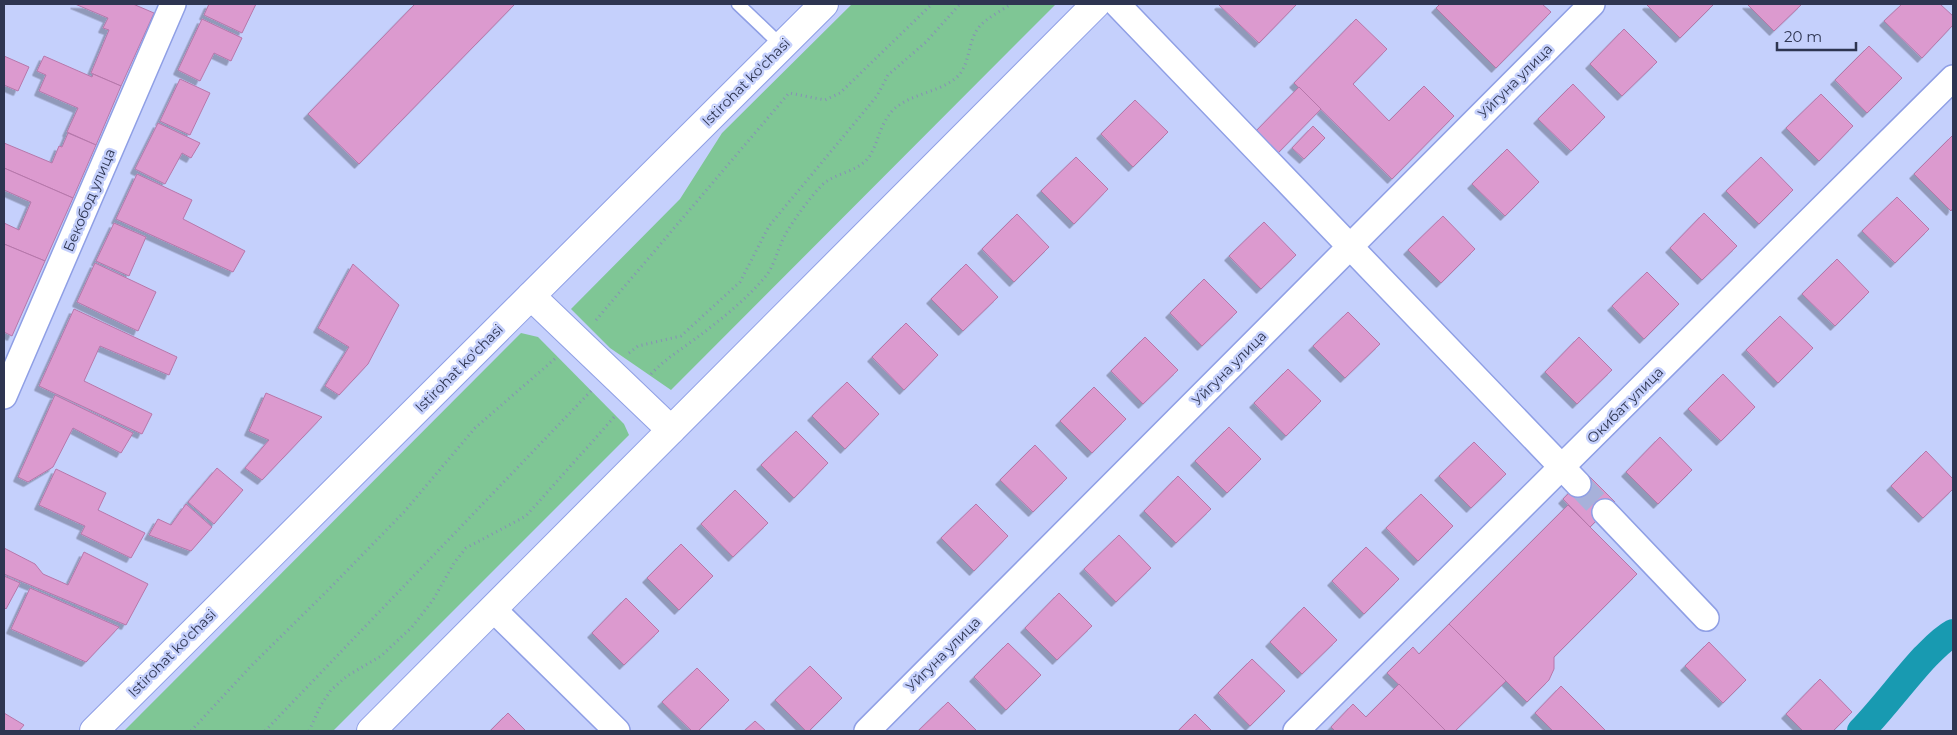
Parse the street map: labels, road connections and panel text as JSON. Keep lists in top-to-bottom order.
{
  "streets": {
    "main road": ["Istirohat ko'chasi"],
    "street": ["Уйгуна улица", "Бекобод улица", "Окибат улица"]
  },
  "scale_bar": "20 m"
}
